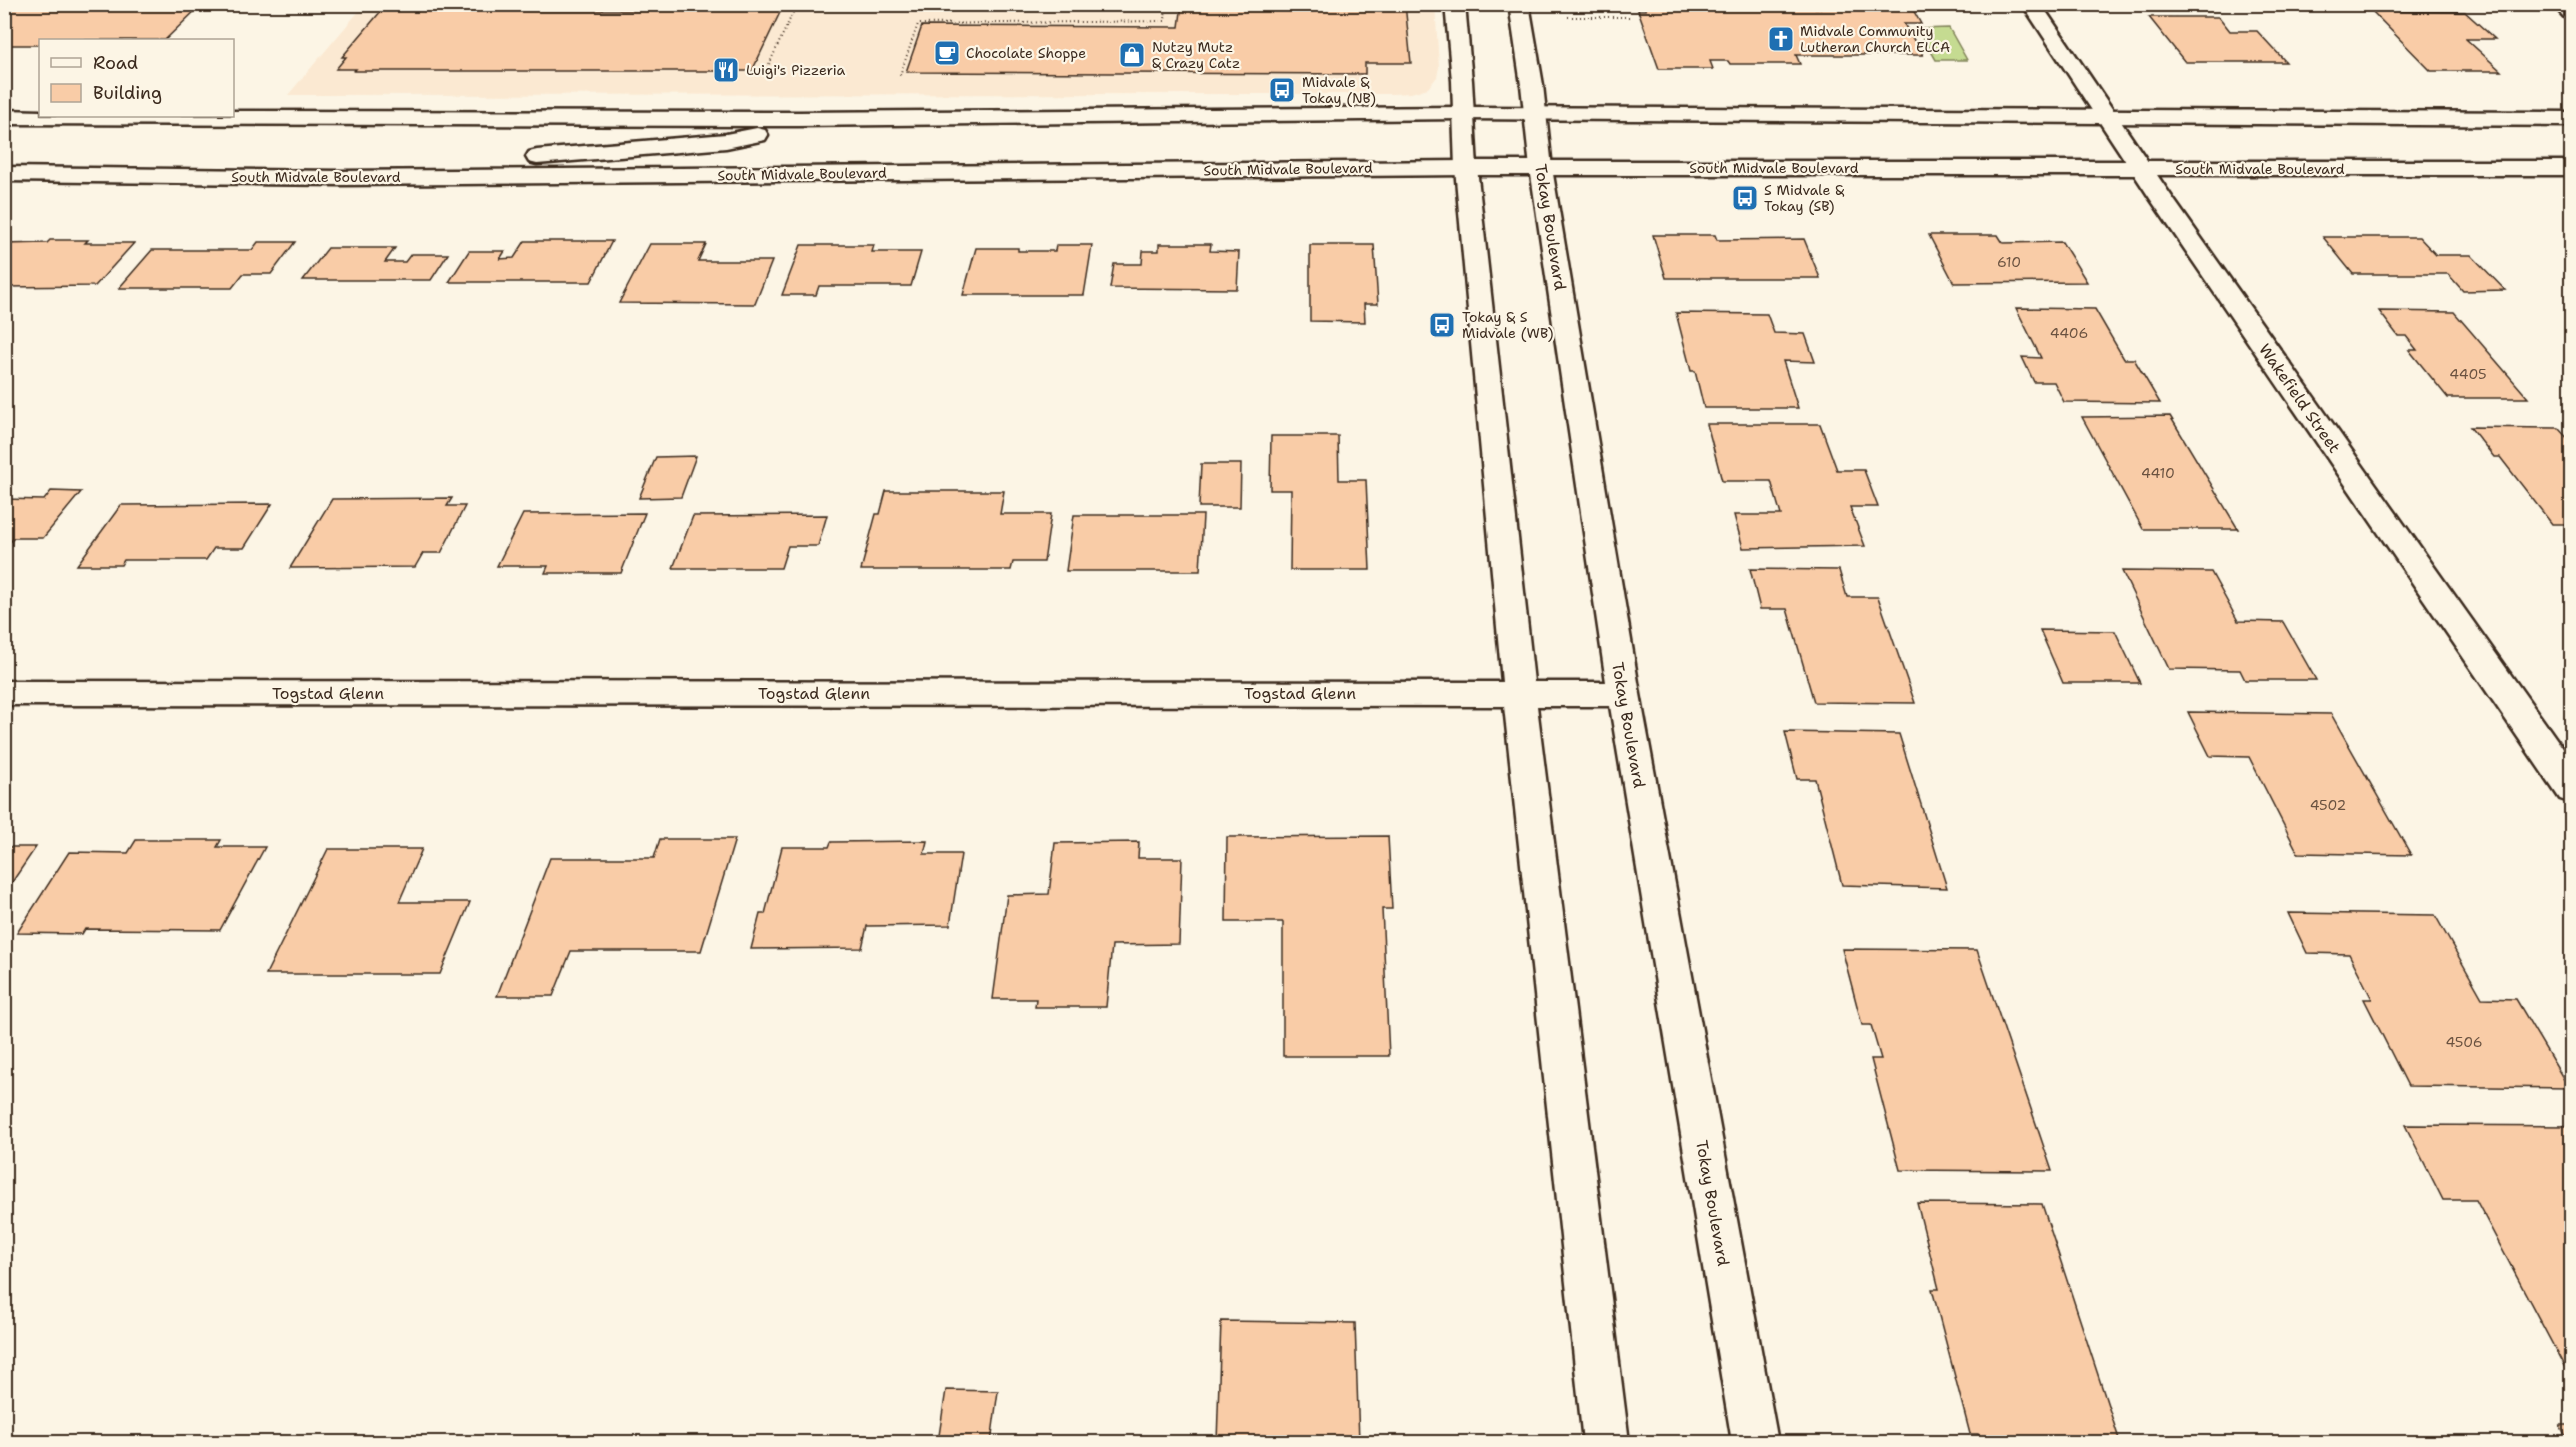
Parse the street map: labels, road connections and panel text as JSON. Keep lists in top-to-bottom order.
{
  "streets": {
    "main road": [
      "South Midvale Boulevard",
      "Tokay Boulevard",
      "Wakefield Street",
      "Togstad Glenn"
    ]
  },
  "crossings": [
    ["South Midvale Boulevard", "Tokay Boulevard"],
    ["South Midvale Boulevard", "Wakefield Street"],
    ["Tokay Boulevard", "Togstad Glenn"]
  ],
  "places": {
    "church": ["Midvale Community Lutheran Church ELCA"],
    "cafe": ["Chocolate Shoppe"],
    "shop": ["Nutzy Mutz & Crazy Catz"],
    "restaurant": ["Luigi's Pizzeria"],
    "bus stop": ["Midvale & Tokay (NB)", "S Midvale & Tokay (SB)", "Tokay & S Midvale (WB)"]
  },
  "house_numbers": [
    "610",
    "4406",
    "4405",
    "4410",
    "4502",
    "4506"
  ],
  "legend": ["Road", "Building"]
}
